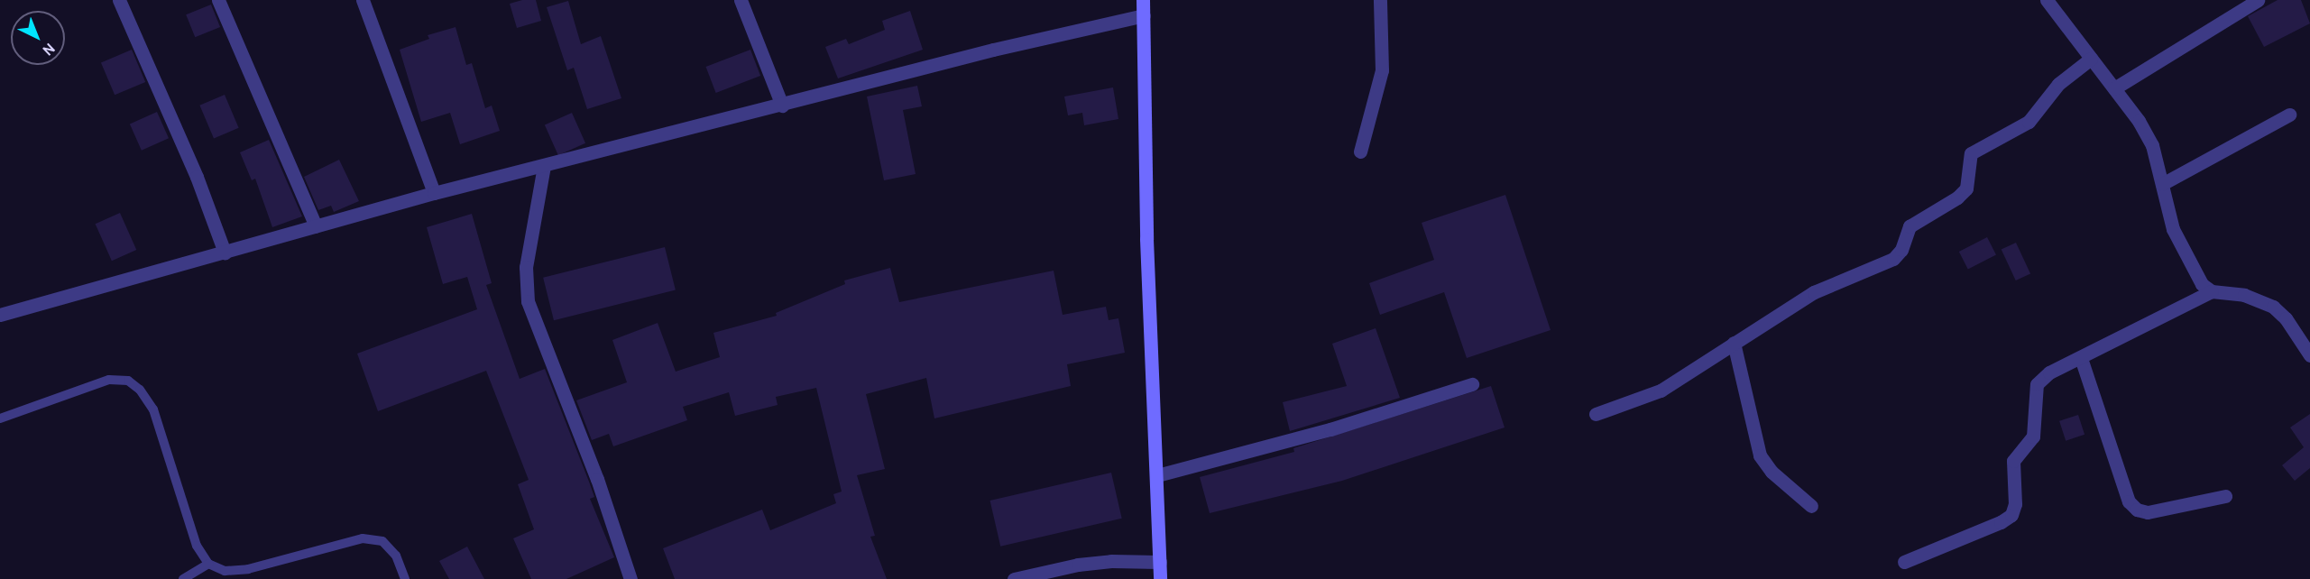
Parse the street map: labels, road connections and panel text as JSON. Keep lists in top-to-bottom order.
{
  "north": "bottom right"
}
